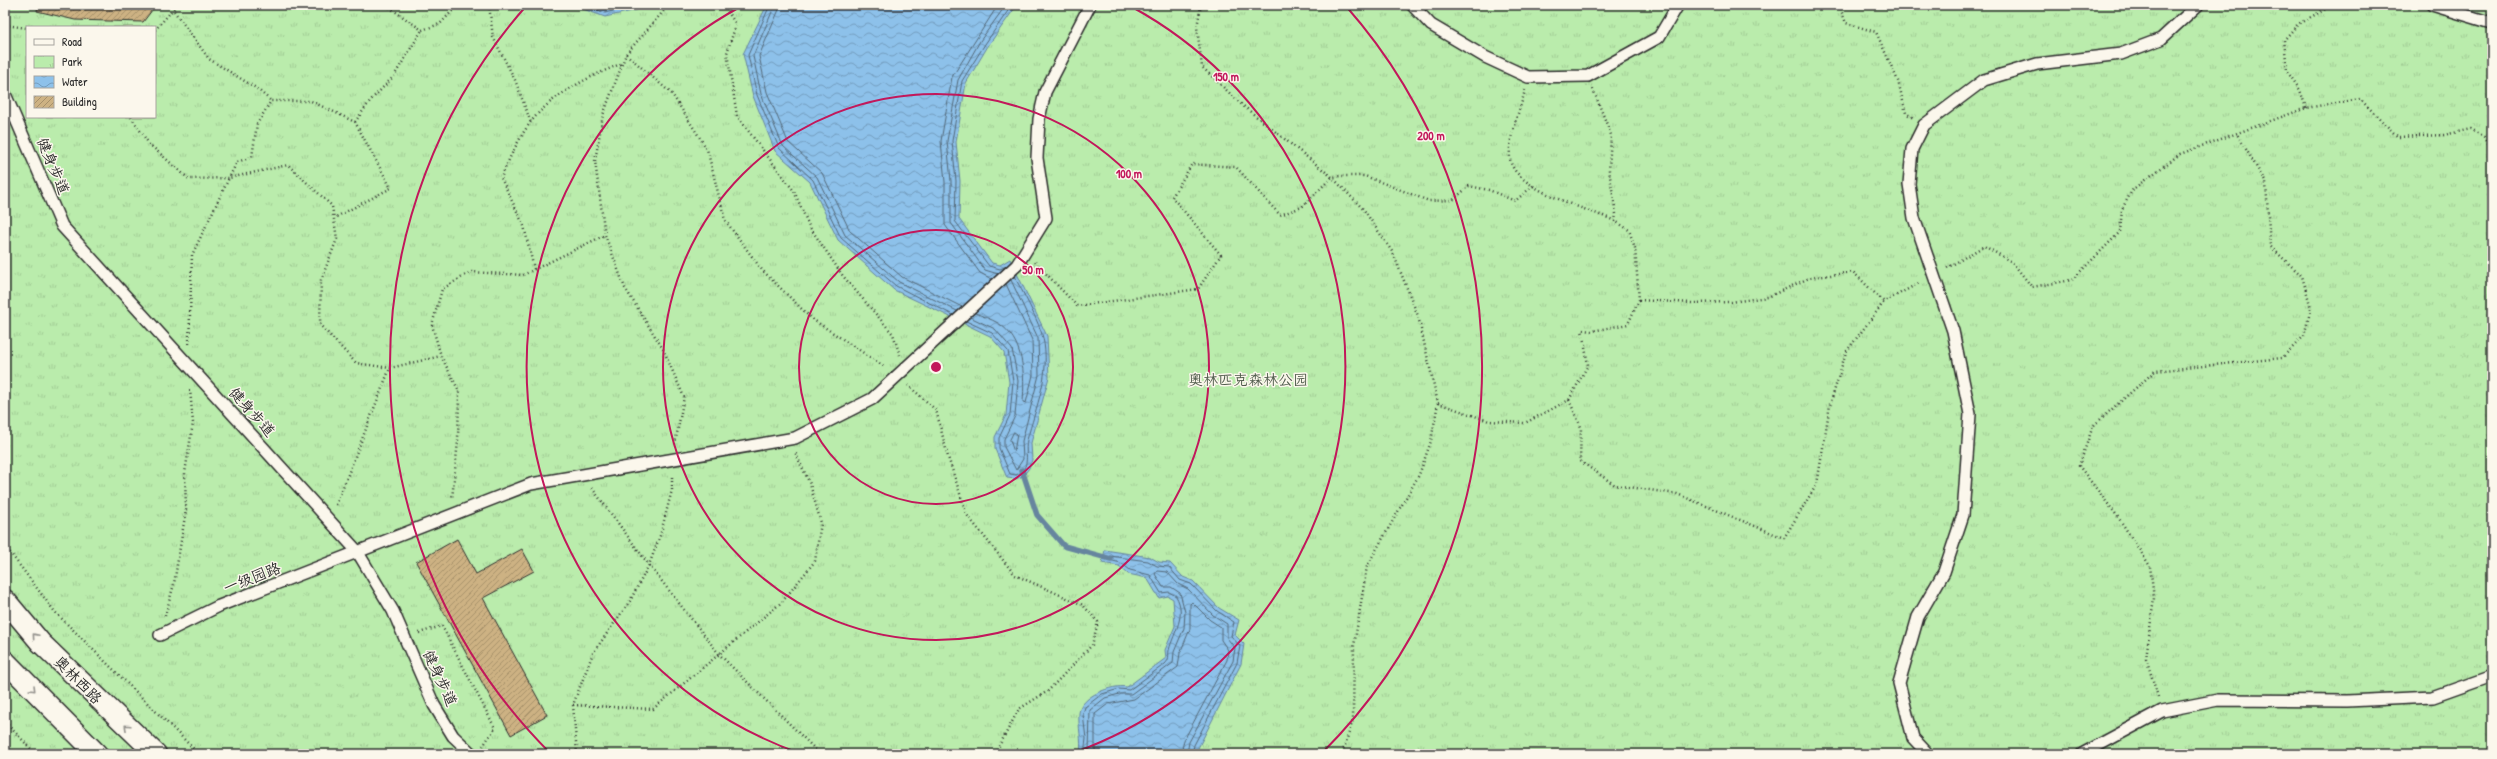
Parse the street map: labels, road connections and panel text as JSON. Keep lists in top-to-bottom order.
{
  "streets": {
    "main road": ["奥林西路"],
    "street": ["健身步道", "一级园路"]
  },
  "crossings": [
    ["健身步道", "一级园路"]
  ],
  "parks": ["奥林匹克森林公园"],
  "legend": [
    "Road",
    "Park",
    "Water",
    "Building"
  ],
  "rings": [
    "150 m",
    "200 m",
    "100 m",
    "50 m"
  ]
}
